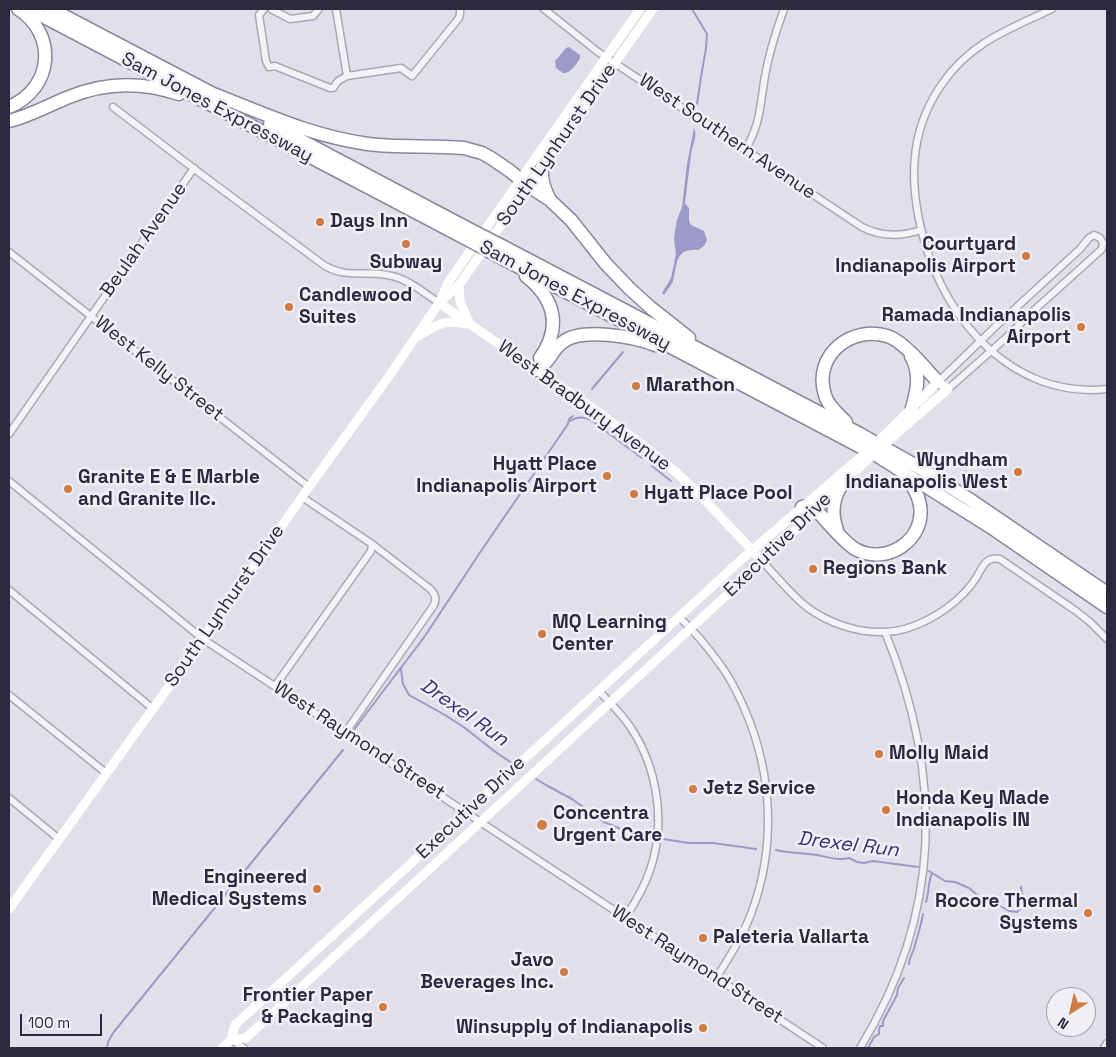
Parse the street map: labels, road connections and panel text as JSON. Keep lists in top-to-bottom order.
{
  "streets": {
    "highway": ["Sam Jones Expressway"],
    "street": [
      "West Southern Avenue",
      "South Lynhurst Drive",
      "Beulah Avenue",
      "West Kelly Street",
      "West Bradbury Avenue",
      "Executive Drive",
      "West Raymond Street"
    ]
  },
  "crossings": [
    ["West Southern Avenue", "South Lynhurst Drive"],
    ["South Lynhurst Drive", "West Kelly Street"],
    ["South Lynhurst Drive", "West Bradbury Avenue"],
    ["South Lynhurst Drive", "West Raymond Street"],
    ["Beulah Avenue", "West Kelly Street"],
    ["West Bradbury Avenue", "Executive Drive"],
    ["Executive Drive", "West Raymond Street"]
  ],
  "water": ["Drexel Run"],
  "places": [
    "Days Inn",
    "Subway",
    "Courtyard Indianapolis Airport",
    "Candlewood Suites",
    "Ramada Indianapolis Airport",
    "Marathon",
    "Wyndham Indianapolis West",
    "Hyatt Place Indianapolis Airport",
    "Granite E & E Marble and Granite llc.",
    "Hyatt Place Pool",
    "Regions Bank",
    "MQ Learning Center",
    "Molly Maid",
    "Jetz Service",
    "Honda Key Made Indianapolis IN",
    "Concentra Urgent Care",
    "Engineered Medical Systems",
    "Rocore Thermal Systems",
    "Paleteria Vallarta",
    "Javo Beverages Inc.",
    "Frontier Paper & Packaging",
    "Winsupply of Indianapolis"
  ],
  "scale_bar": "100 m",
  "north": "bottom left"
}
